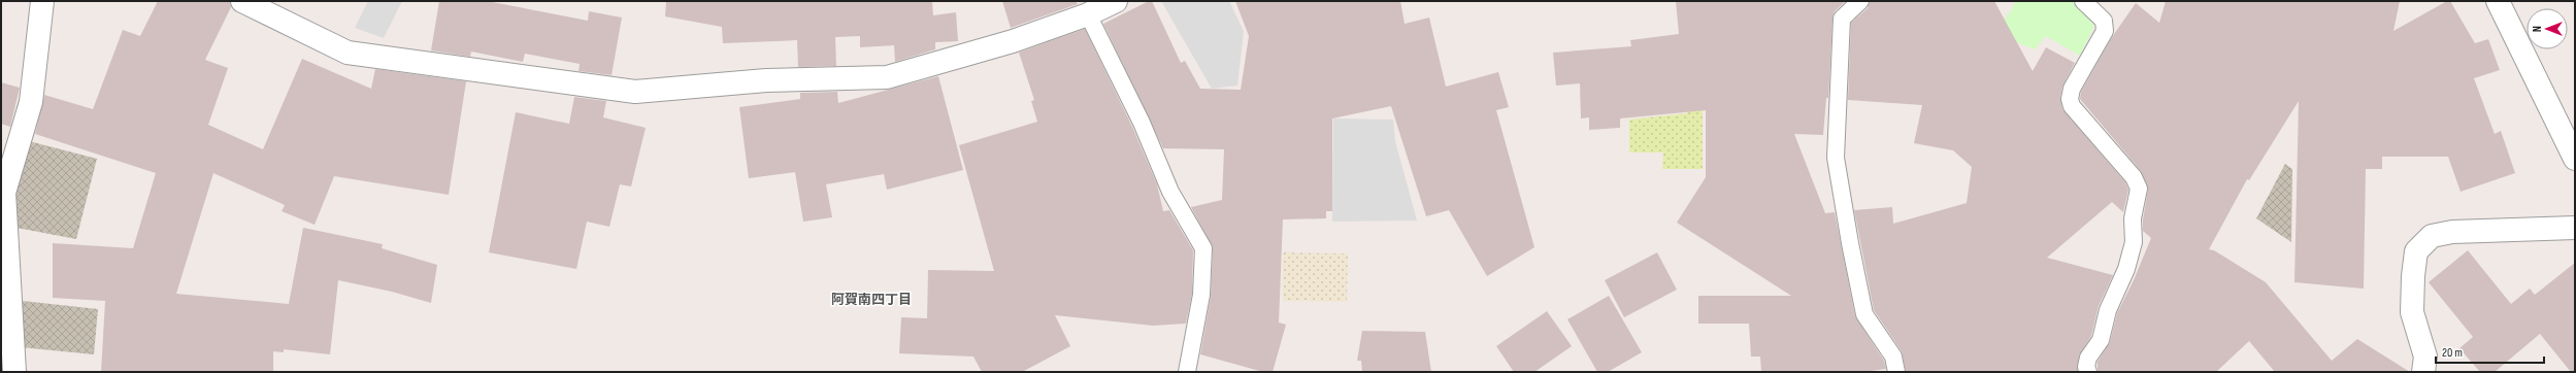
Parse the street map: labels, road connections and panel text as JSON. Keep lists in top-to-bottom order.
{
  "districts": ["阿賀南四丁目"],
  "scale_bar": "20 m",
  "north": "left"
}
